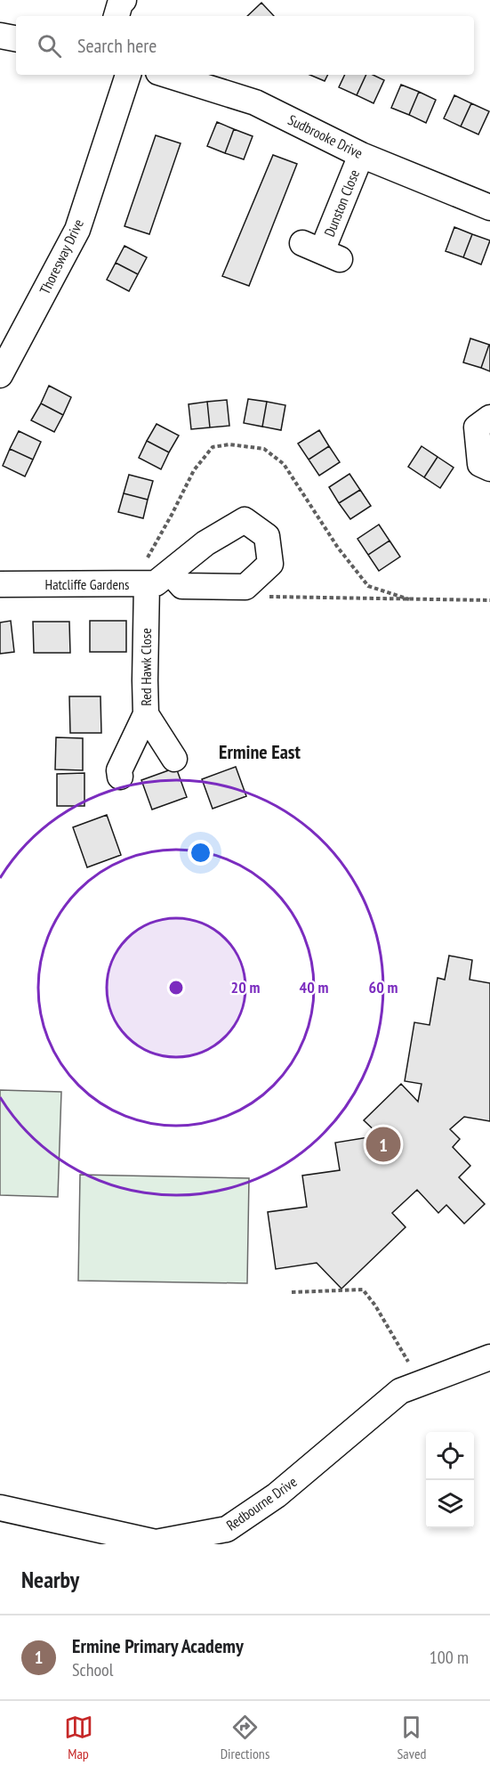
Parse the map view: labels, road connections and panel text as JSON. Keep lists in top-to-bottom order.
{
  "streets": {
    "street": [
      "Sudbrooke Drive",
      "Dunston Close",
      "Thoresway Drive",
      "Hatcliffe Gardens",
      "Red Hawk Close",
      "Redbourne Drive"
    ]
  },
  "crossings": [
    ["Sudbrooke Drive", "Dunston Close"],
    ["Hatcliffe Gardens", "Red Hawk Close"]
  ],
  "districts": ["Ermine East"],
  "page": {
    "search": "Search here",
    "pins": "1",
    "heading": "Nearby",
    "list": [
      {
        "mark": "1",
        "name": "Ermine Primary Academy",
        "note": "School",
        "value": "100 m"
      }
    ],
    "nav": ["Map", "Directions", "Saved"]
  },
  "rings": ["20 m", "40 m", "60 m"]
}
